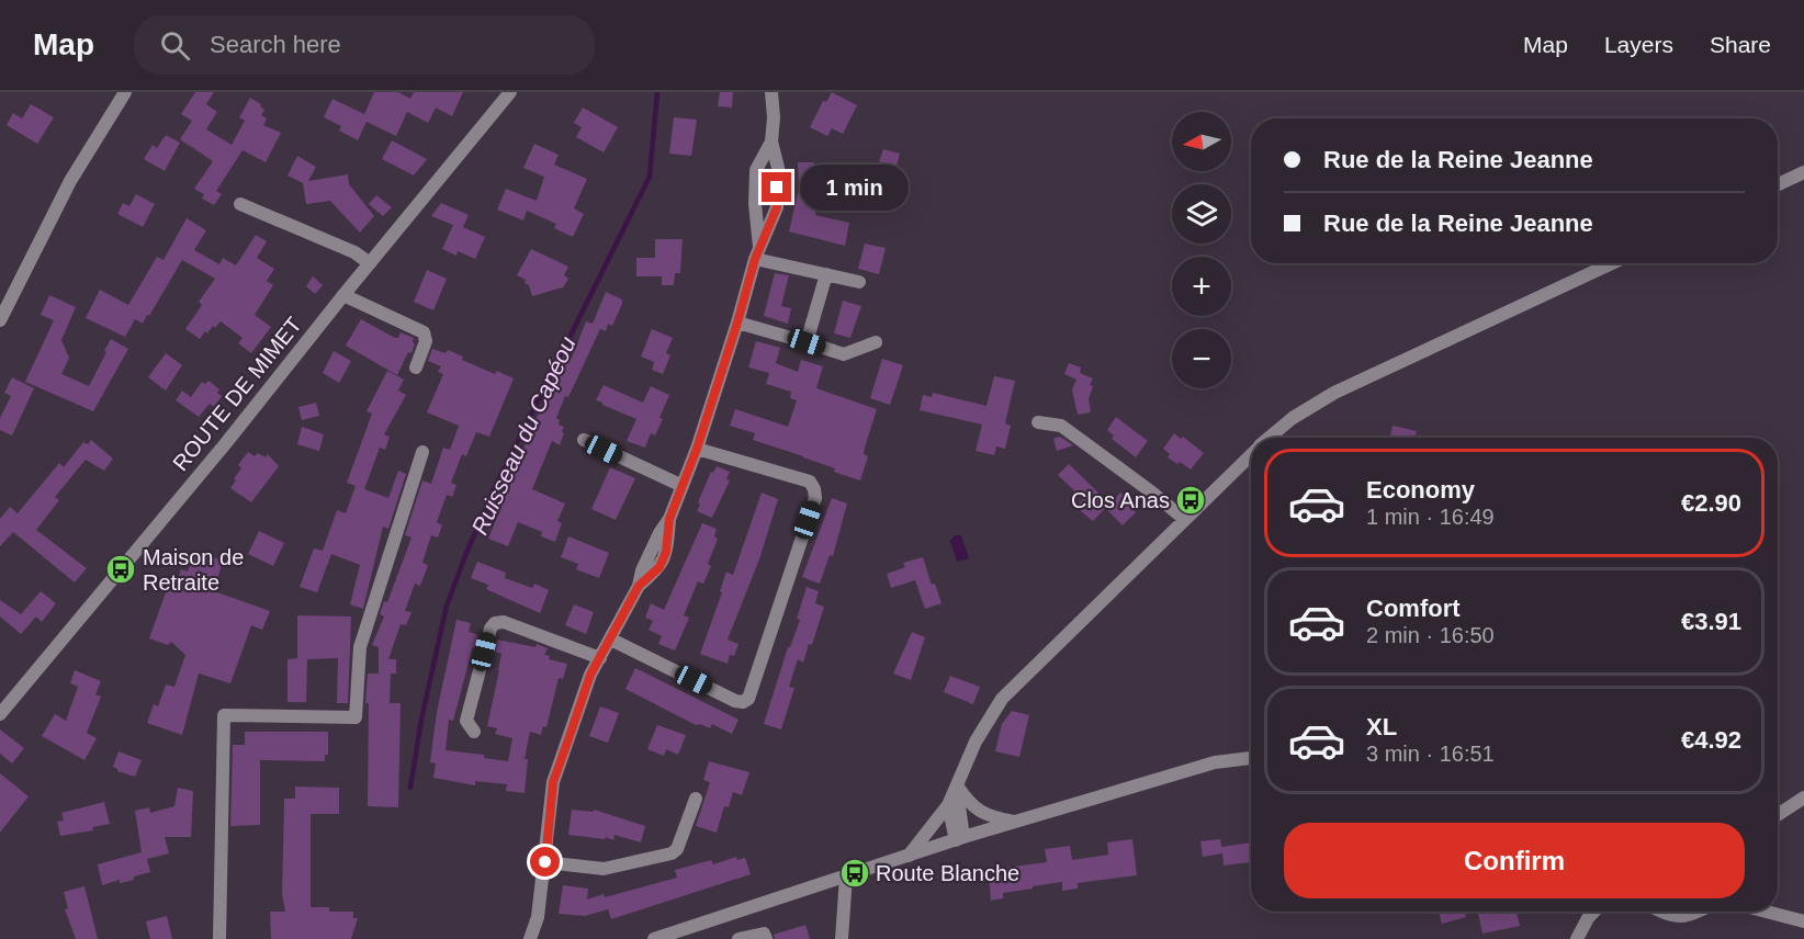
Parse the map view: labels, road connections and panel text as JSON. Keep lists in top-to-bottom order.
{
  "streets": {
    "street": ["ROUTE DE MIMET"]
  },
  "water": ["Ruisseau du Capéou"],
  "places": {
    "bus stop": ["Clos Anas", "Maison de Retraite", "Route Blanche"]
  },
  "north": "left",
  "page": {
    "header": "Map",
    "search": "Search here",
    "nav": ["Map", "Layers", "Share"],
    "map_buttons": ["+", "−"],
    "banner": ["Rue de la Reine Jeanne", "Rue de la Reine Jeanne"],
    "bubble": "1 min",
    "list": [
      {
        "name": "Economy",
        "note": "1 min · 16:49",
        "value": "€2.90"
      },
      {
        "name": "Comfort",
        "note": "2 min · 16:50",
        "value": "€3.91"
      },
      {
        "name": "XL",
        "note": "3 min · 16:51",
        "value": "€4.92"
      }
    ],
    "buttons": "Confirm"
  }
}
